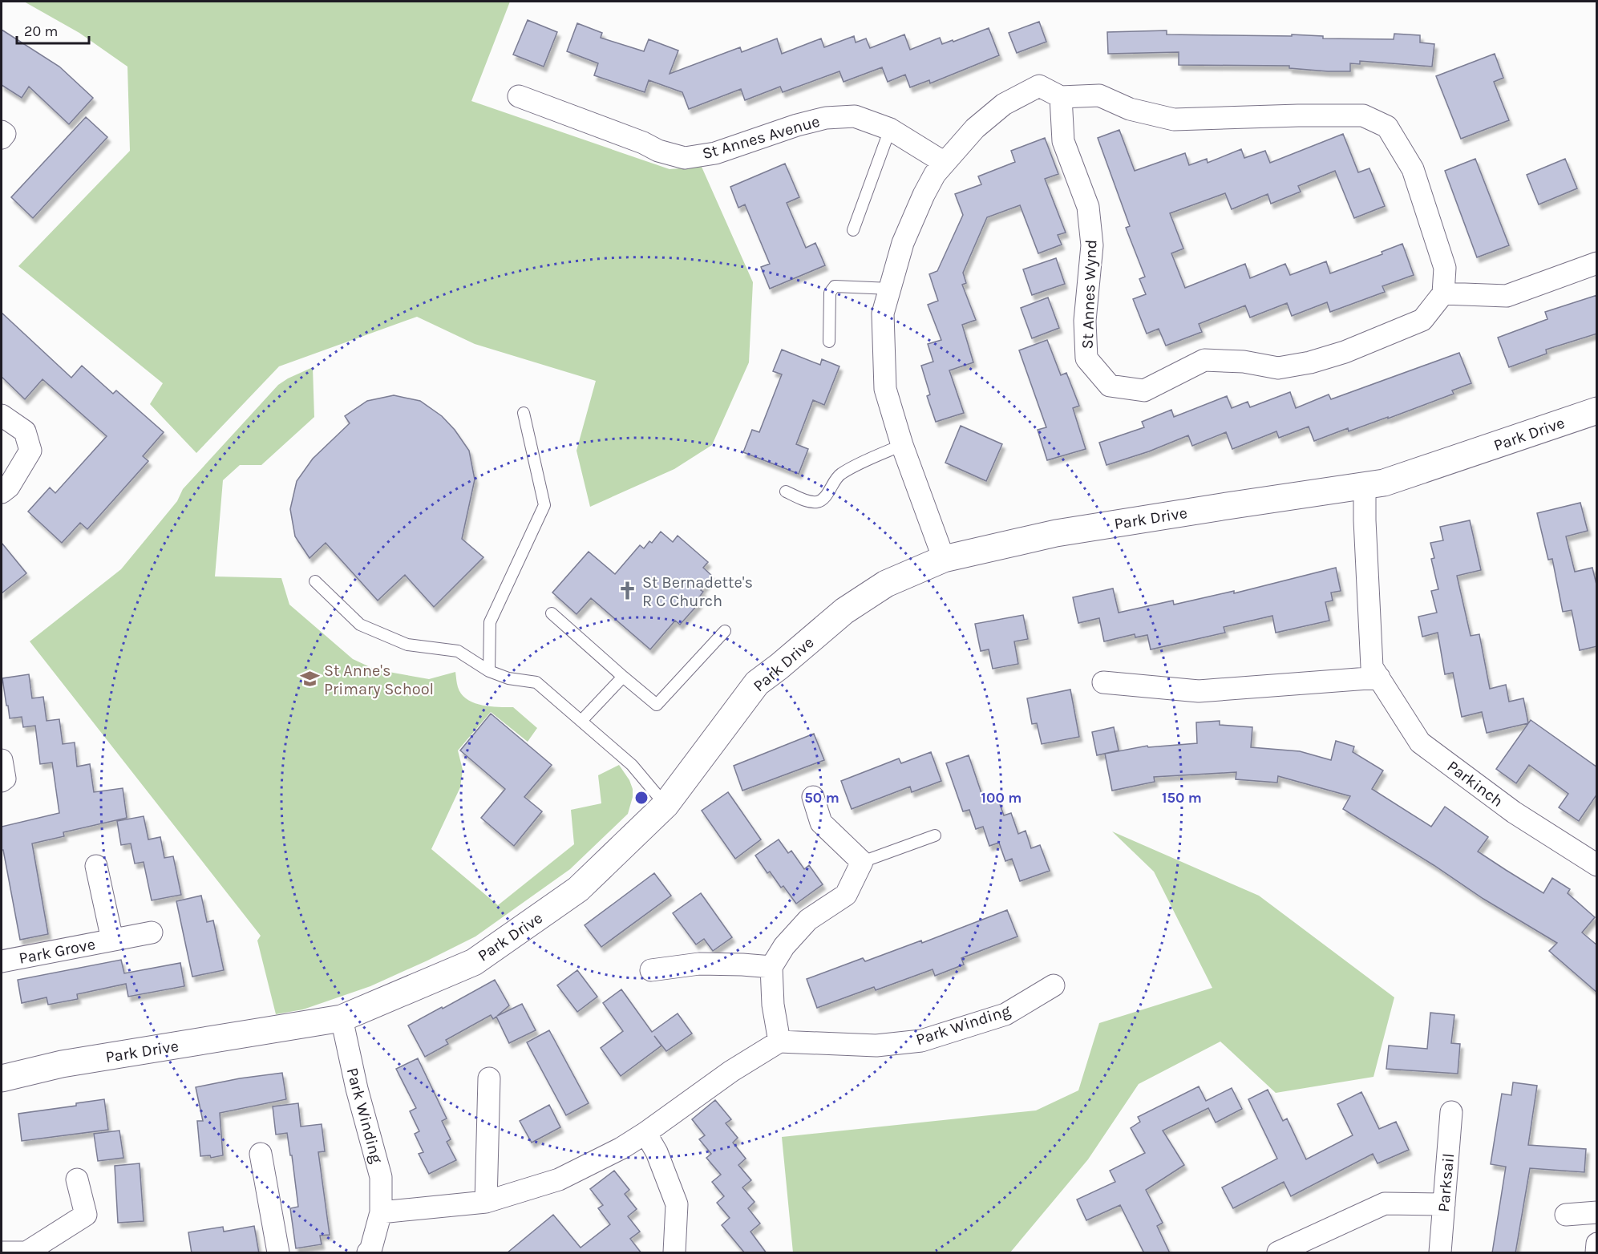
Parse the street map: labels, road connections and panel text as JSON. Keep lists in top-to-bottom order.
{
  "streets": {
    "street": [
      "St Annes Avenue",
      "St Annes Wynd",
      "Park Drive",
      "Parkinch",
      "Park Grove",
      "Park Winding",
      "Parksail"
    ]
  },
  "crossings": [
    ["Park Drive", "Parkinch"],
    ["Park Drive", "Park Winding"]
  ],
  "places": {
    "church": ["St Bernadette's R C Church"],
    "school or university": ["St Anne's Primary School"]
  },
  "scale_bar": "20 m",
  "rings": ["50 m", "100 m", "150 m"]
}
